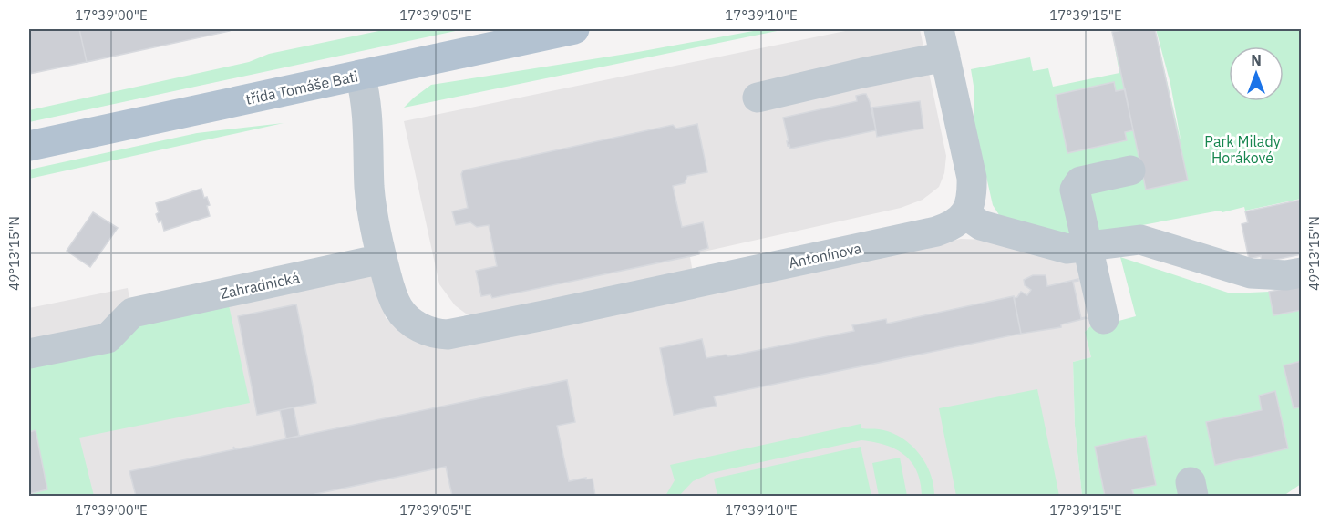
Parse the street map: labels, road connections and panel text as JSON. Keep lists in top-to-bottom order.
{
  "streets": {
    "main road": ["třída Tomáše Bati"],
    "street": ["Antonínova", "Zahradnická"]
  },
  "crossings": [
    ["Antonínova", "Zahradnická"]
  ],
  "parks": ["Park Milady Horákové"],
  "north": "top",
  "coordinates": [
    "17°39'00\"E",
    "17°39'05\"E",
    "17°39'10\"E",
    "17°39'15\"E",
    "49°13'15\"N"
  ]
}
